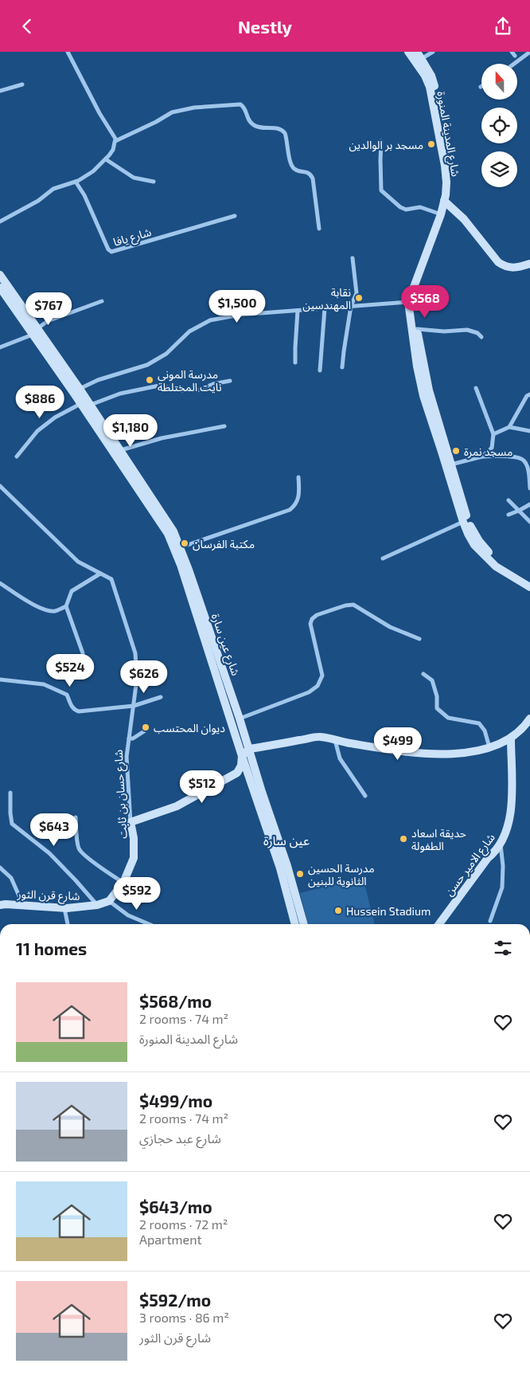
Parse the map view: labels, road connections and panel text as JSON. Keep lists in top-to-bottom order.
{
  "streets": {
    "street": [
      "شارع المدينة المنورة",
      "شارع يافا",
      "شارع عين سارة",
      "شارع حسان بن ثابت",
      "شارع الامير حسن",
      "شارع قرن الثور"
    ]
  },
  "districts": ["عين سارة"],
  "places": [
    "مسجد بر الوالدين",
    "نقابة المهندسين",
    "مدرسة الموني نايت المختلطة",
    "مسجد نمرة",
    "مكتبة الفرسان",
    "ديوان المحتسب",
    "حديقة اسعاد الطفولة",
    "مدرسة الحسين الثانوية للبنين",
    "Hussein Stadium"
  ],
  "north": "top",
  "page": {
    "header": "Nestly",
    "price": [
      "$568",
      "$1,500",
      "$767",
      "$886",
      "$1,180",
      "$524",
      "$626",
      "$499",
      "$512",
      "$643",
      "$592"
    ],
    "heading": "11 homes",
    "list": [
      {
        "name": "$568/mo",
        "note": "2 rooms · 74 m² · شارع المدينة المنورة"
      },
      {
        "name": "$499/mo",
        "note": "2 rooms · 74 m² · شارع عبد حجازي"
      },
      {
        "name": "$643/mo",
        "note": "2 rooms · 72 m² · Apartment"
      },
      {
        "name": "$592/mo",
        "note": "3 rooms · 86 m² · شارع قرن الثور"
      }
    ]
  }
}
